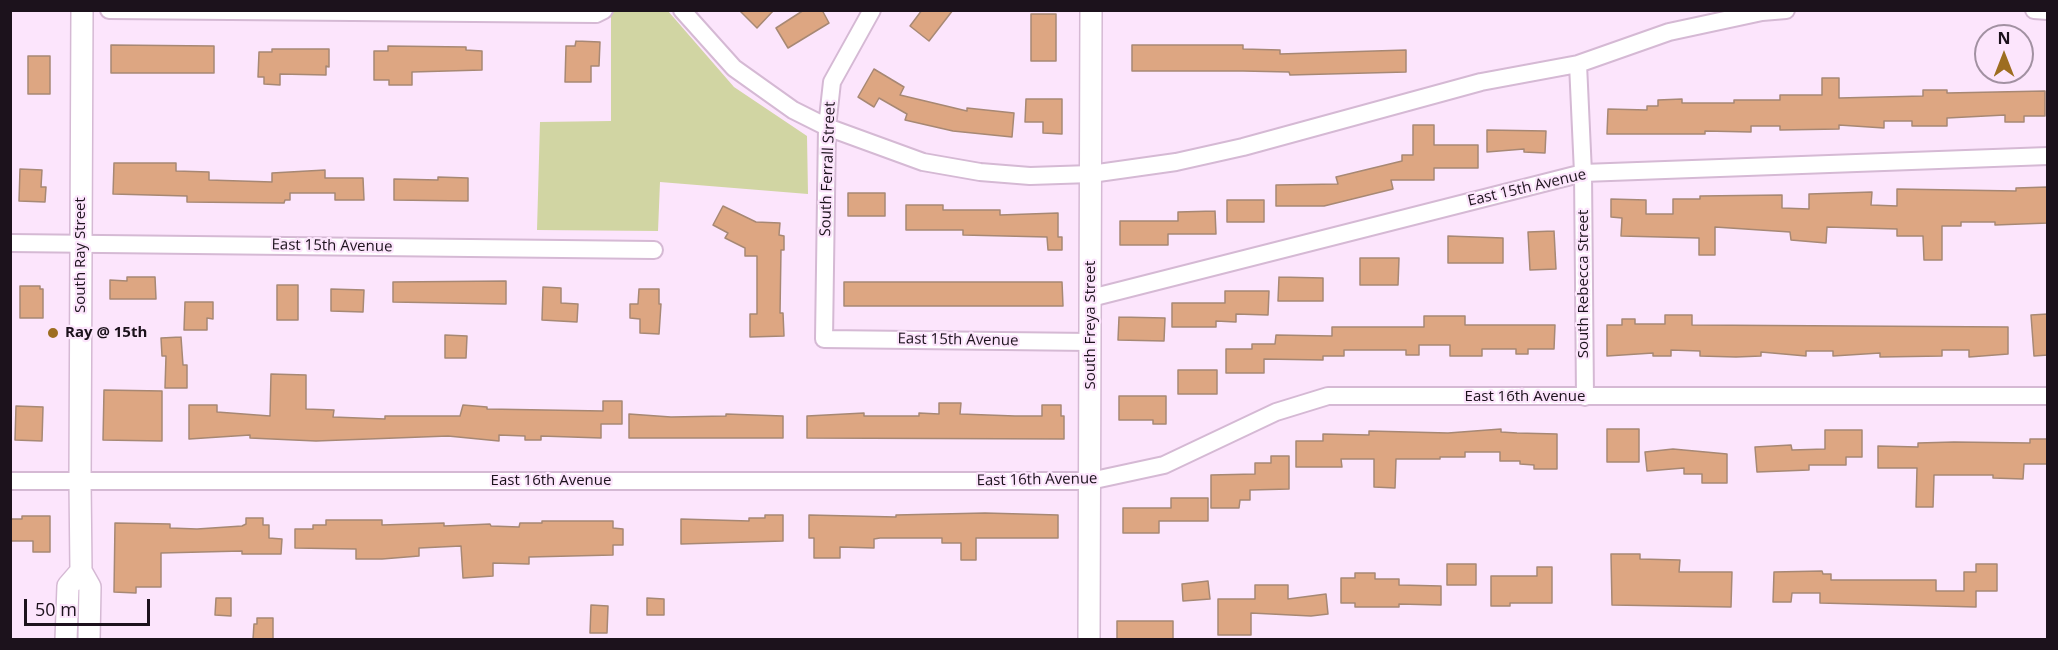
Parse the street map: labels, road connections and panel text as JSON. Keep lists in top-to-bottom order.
{
  "streets": {
    "main road": ["South Ray Street", "South Freya Street"],
    "street": [
      "South Ferrall Street",
      "East 15th Avenue",
      "South Rebecca Street",
      "East 16th Avenue"
    ]
  },
  "crossings": [
    ["South Ferrall Street", "East 15th Avenue"],
    ["East 15th Avenue", "South Ray Street"],
    ["East 15th Avenue", "South Rebecca Street"],
    ["East 15th Avenue", "South Freya Street"],
    ["South Ray Street", "East 16th Avenue"],
    ["South Rebecca Street", "East 16th Avenue"],
    ["South Freya Street", "East 16th Avenue"]
  ],
  "places": ["Ray @ 15th"],
  "scale_bar": "50 m",
  "north": "top"
}
